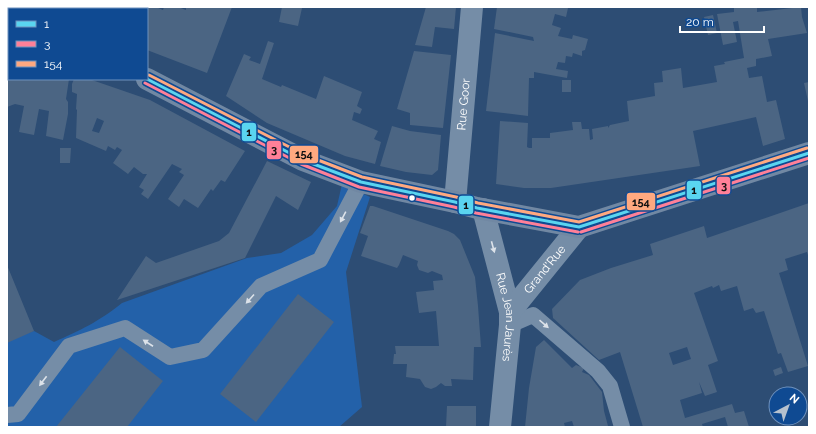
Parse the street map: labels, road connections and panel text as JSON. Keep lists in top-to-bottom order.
{
  "streets": {
    "street": ["Rue Goor", "Grand'Rue", "Rue Jean Jaurès"]
  },
  "crossings": [
    ["Grand'Rue", "Rue Jean Jaurès"]
  ],
  "one_way": ["Rue Jean Jaurès"],
  "lines": ["transit line 154", "transit line 1", "transit line 3"],
  "legend": ["1", "3", "154"],
  "scale_bar": "20 m",
  "north": "top right"
}
